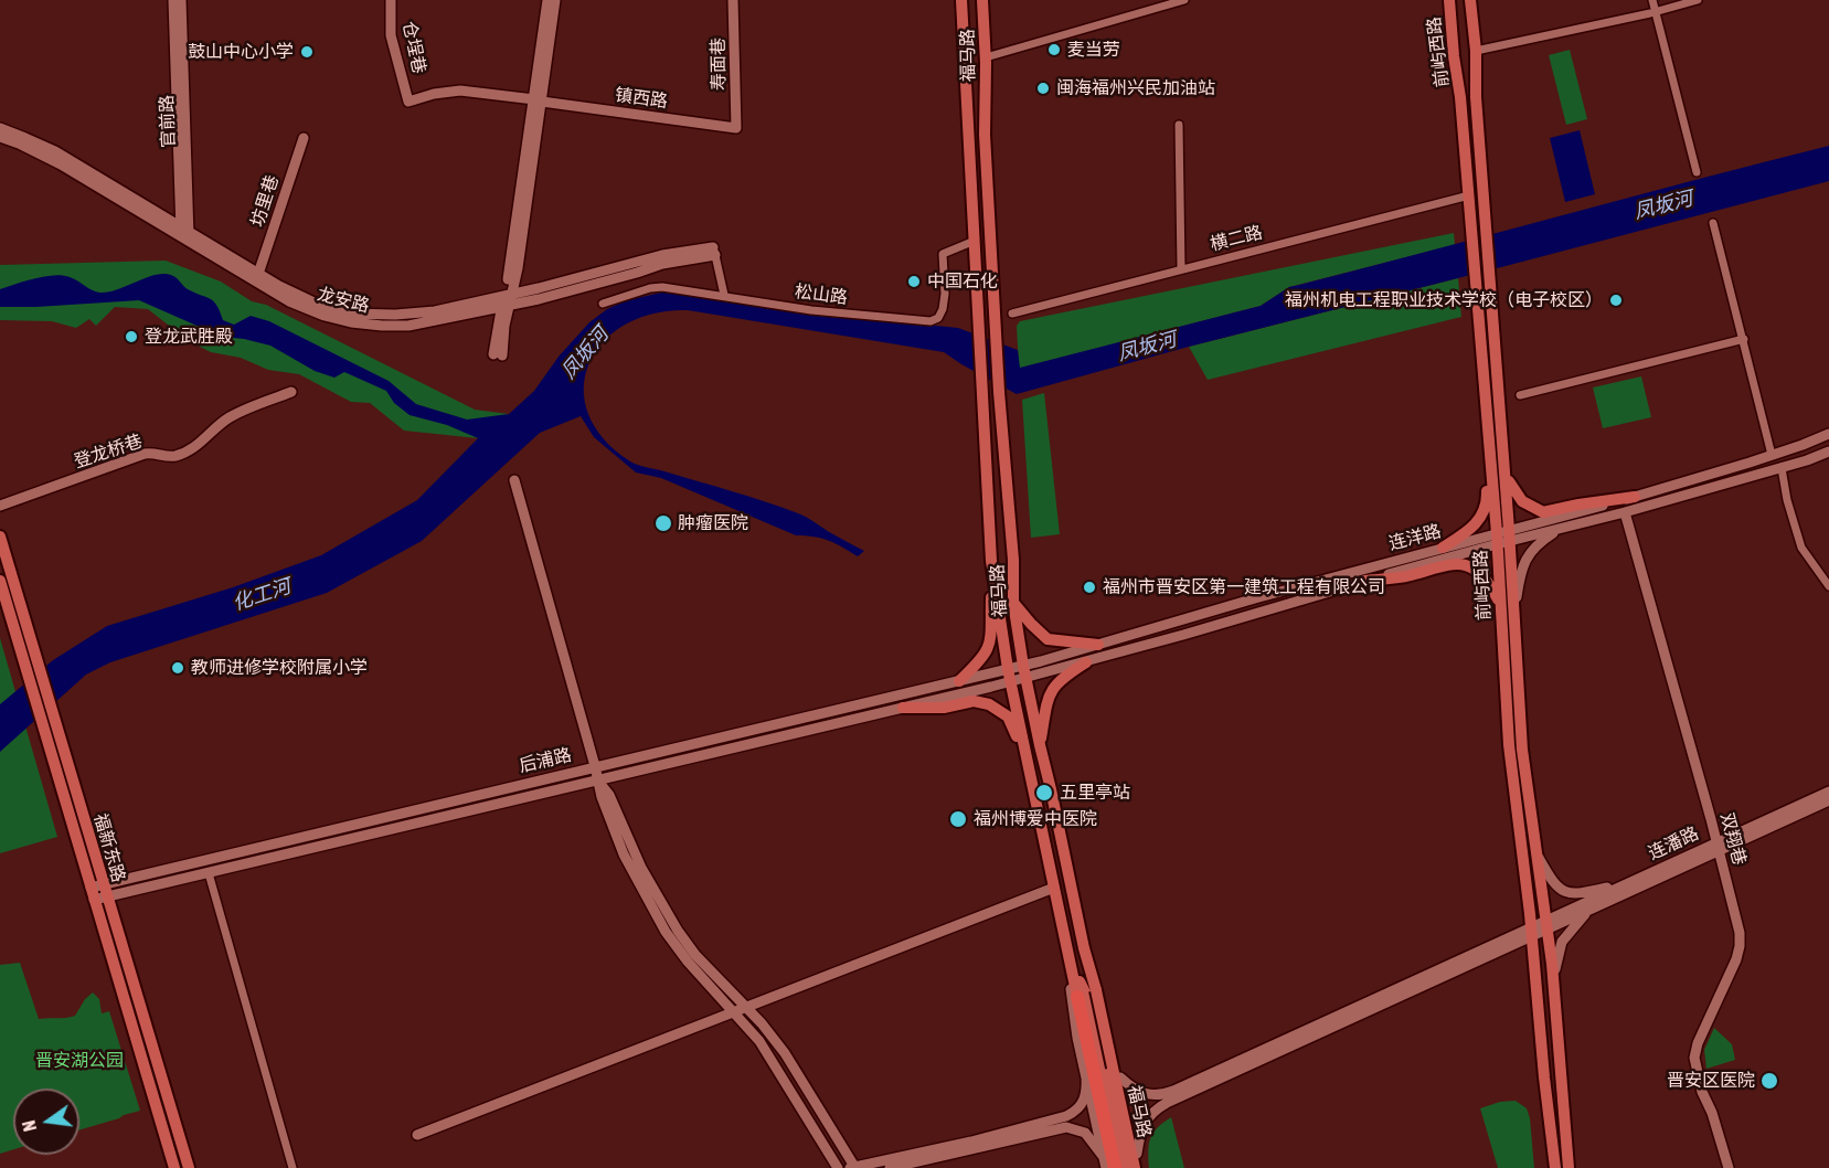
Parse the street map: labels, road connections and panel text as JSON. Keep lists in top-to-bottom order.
{
  "streets": {
    "main road": [
      "仓埕巷",
      "前屿西路",
      "福马路",
      "寿面巷",
      "镇西路",
      "官前路",
      "坊里巷",
      "龙安路",
      "登龙桥巷",
      "连洋路",
      "后浦路",
      "双翔巷",
      "连潘路",
      "福新东路"
    ],
    "street": ["横二路", "松山路"]
  },
  "crossings": [
    ["仓埕巷", "镇西路"],
    ["前屿西路", "横二路"],
    ["前屿西路", "连洋路"],
    ["前屿西路", "连潘路"],
    ["福马路", "松山路"],
    ["福马路", "连洋路"],
    ["福马路", "后浦路"],
    ["寿面巷", "镇西路"],
    ["官前路", "龙安路"],
    ["坊里巷", "龙安路"],
    ["连洋路", "后浦路"],
    ["连洋路", "双翔巷"],
    ["后浦路", "福新东路"],
    ["双翔巷", "连潘路"]
  ],
  "water": ["凤坂河", "化工河"],
  "parks": ["晋安湖公园"],
  "places": [
    "麦当劳",
    "鼓山中心小学",
    "闽海福州兴民加油站",
    "中国石化",
    "福州机电工程职业技术学校（电子校区）",
    "登龙武胜殿",
    "肿瘤医院",
    "福州市晋安区第一建筑工程有限公司",
    "教师进修学校附属小学",
    "五里亭站",
    "福州博爱中医院",
    "晋安区医院"
  ],
  "north": "left"
}
